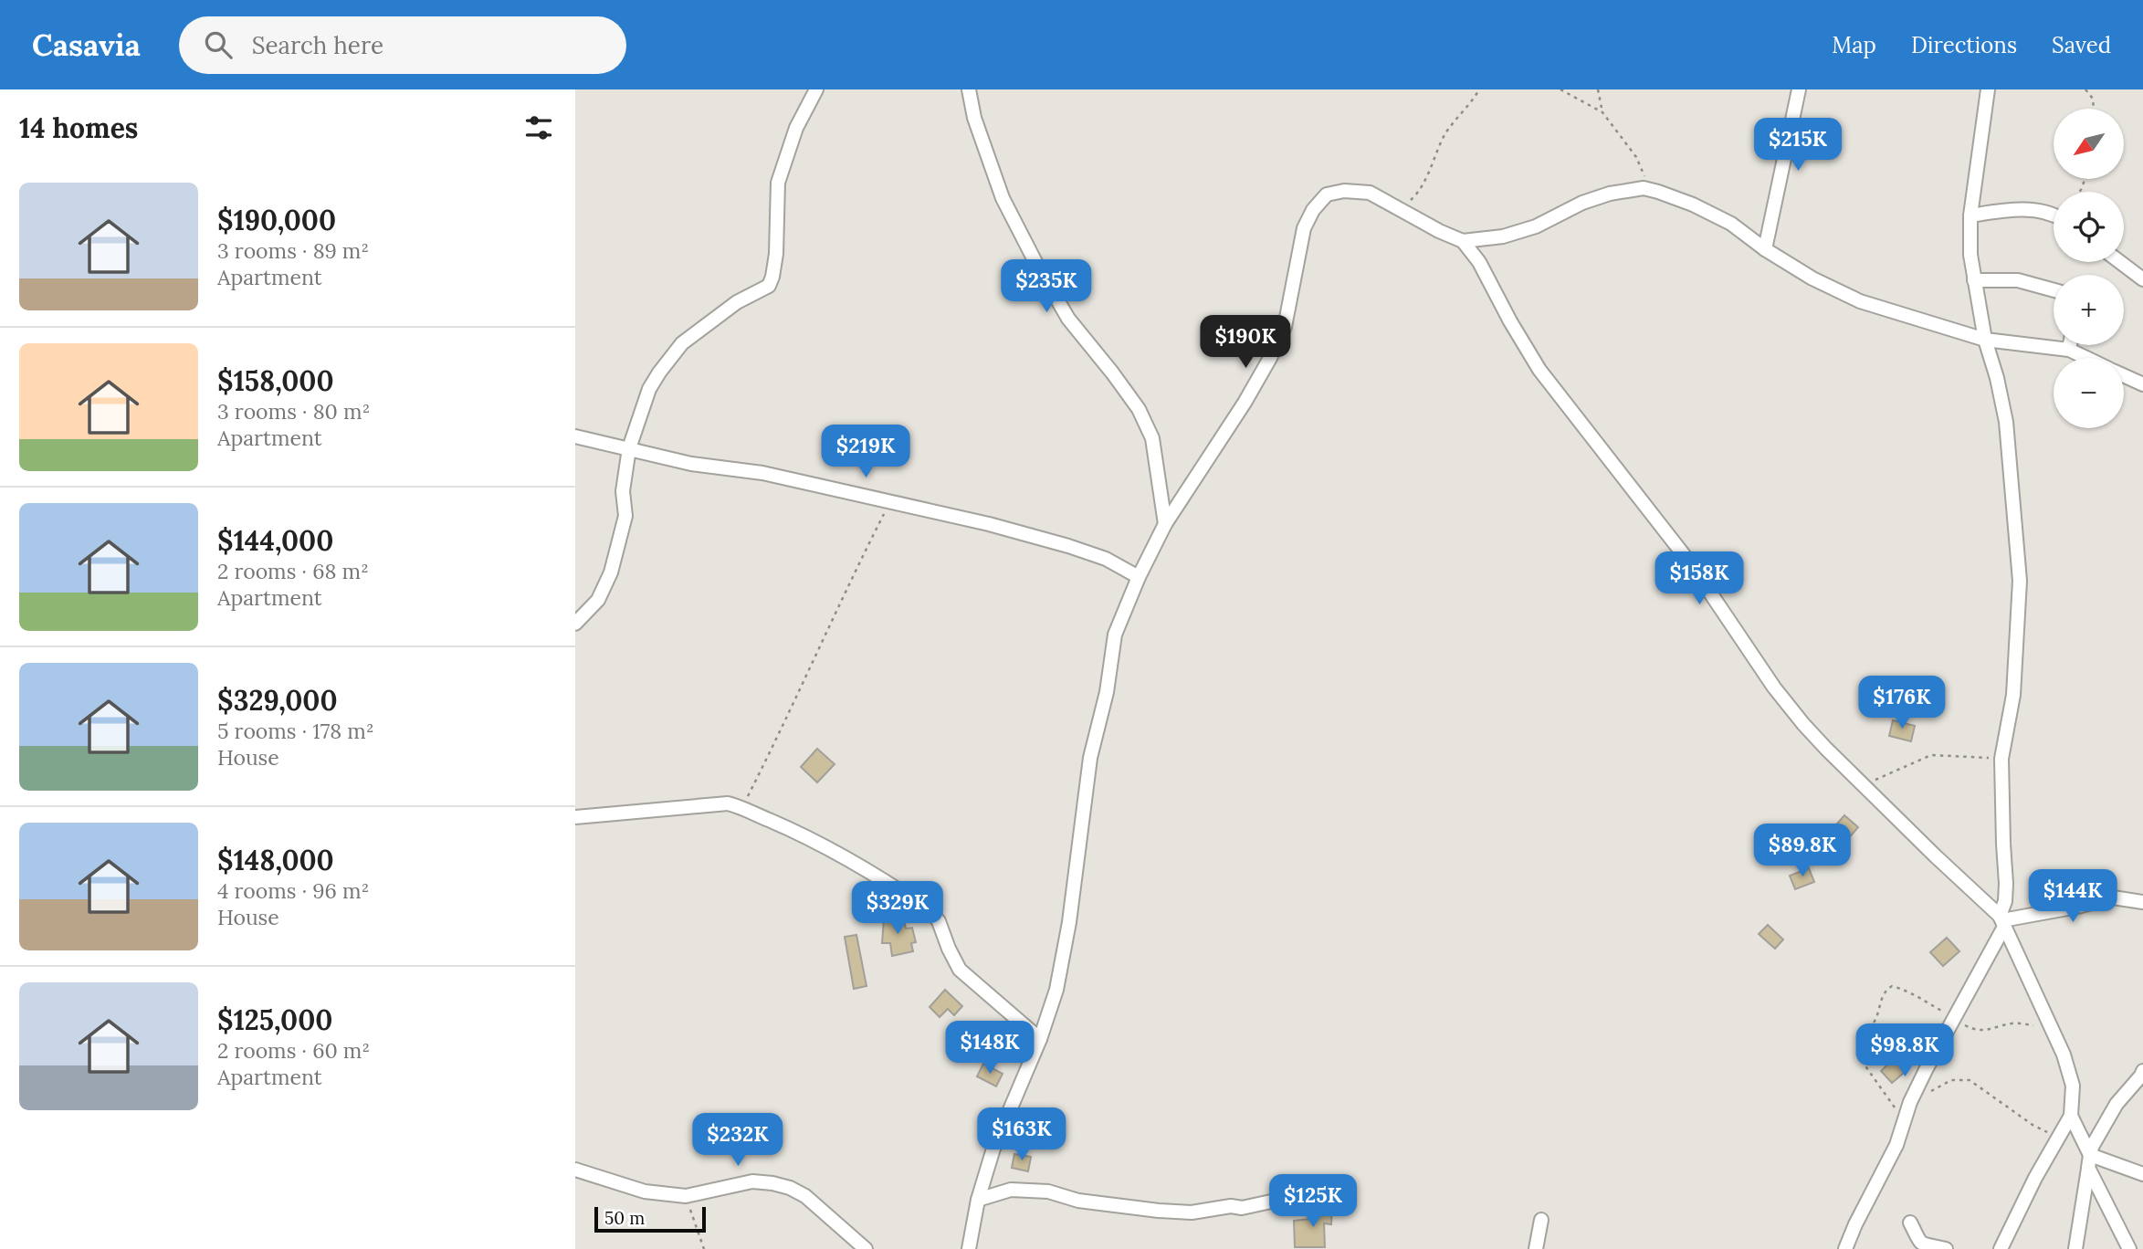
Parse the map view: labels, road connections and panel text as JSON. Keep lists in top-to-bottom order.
{
  "scale_bar": "50 m",
  "north": "bottom left",
  "page": {
    "header": "Casavia",
    "search": "Search here",
    "nav": ["Map", "Directions", "Saved"],
    "heading": "14 homes",
    "map_buttons": ["+", "−"],
    "price": [
      "$215K",
      "$235K",
      "$190K",
      "$219K",
      "$158K",
      "$176K",
      "$89.8K",
      "$144K",
      "$329K",
      "$148K",
      "$98.8K",
      "$163K",
      "$232K",
      "$125K"
    ],
    "list": [
      {
        "name": "$190,000",
        "note": "3 rooms · 89 m² · Apartment"
      },
      {
        "name": "$158,000",
        "note": "3 rooms · 80 m² · Apartment"
      },
      {
        "name": "$144,000",
        "note": "2 rooms · 68 m² · Apartment"
      },
      {
        "name": "$329,000",
        "note": "5 rooms · 178 m² · House"
      },
      {
        "name": "$148,000",
        "note": "4 rooms · 96 m² · House"
      },
      {
        "name": "$125,000",
        "note": "2 rooms · 60 m² · Apartment"
      }
    ],
    "scale": "50 m"
  }
}
